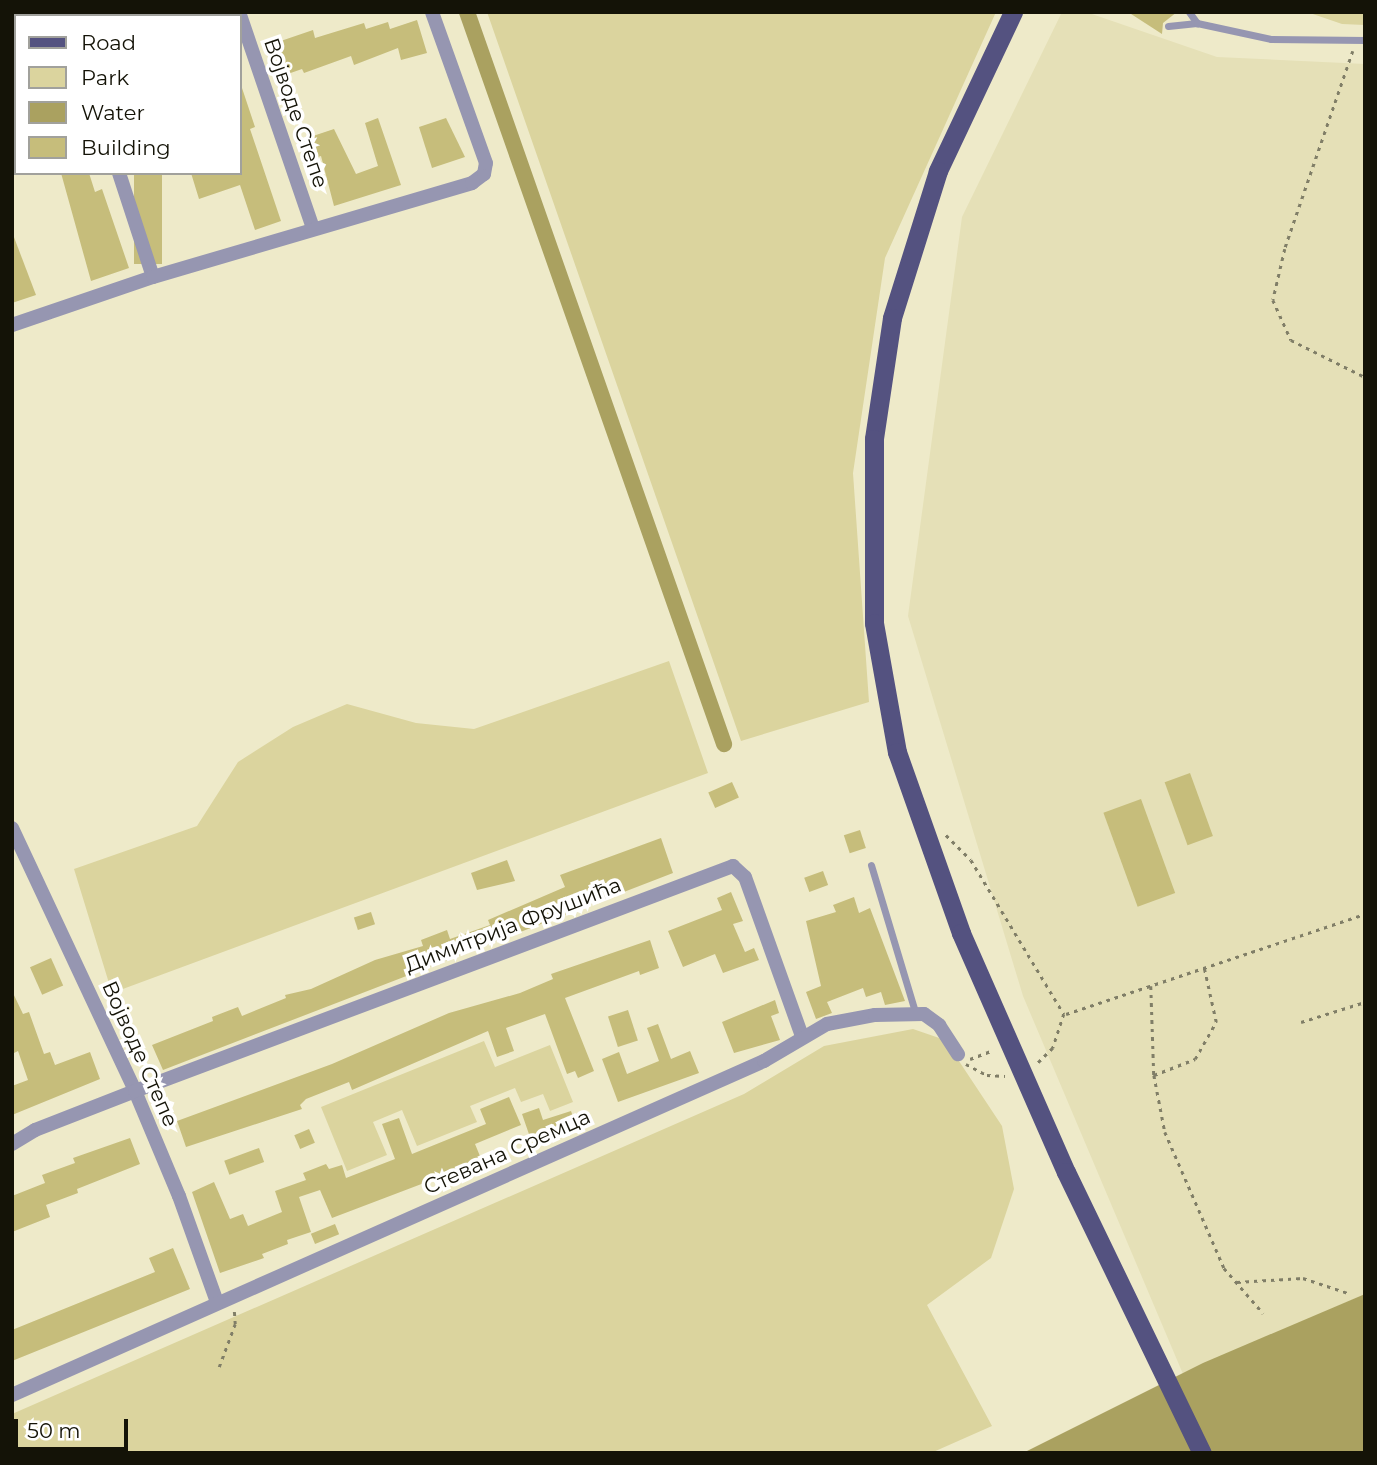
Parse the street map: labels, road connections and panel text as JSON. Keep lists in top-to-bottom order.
{
  "streets": {
    "street": ["Војводе Степе", "Димитрија Фрушића", "Стевана Сремца"]
  },
  "crossings": [
    ["Војводе Степе", "Димитрија Фрушића"],
    ["Војводе Степе", "Стевана Сремца"],
    ["Димитрија Фрушића", "Стевана Сремца"]
  ],
  "legend": [
    "Road",
    "Park",
    "Water",
    "Building"
  ],
  "scale_bar": "50 m"
}
